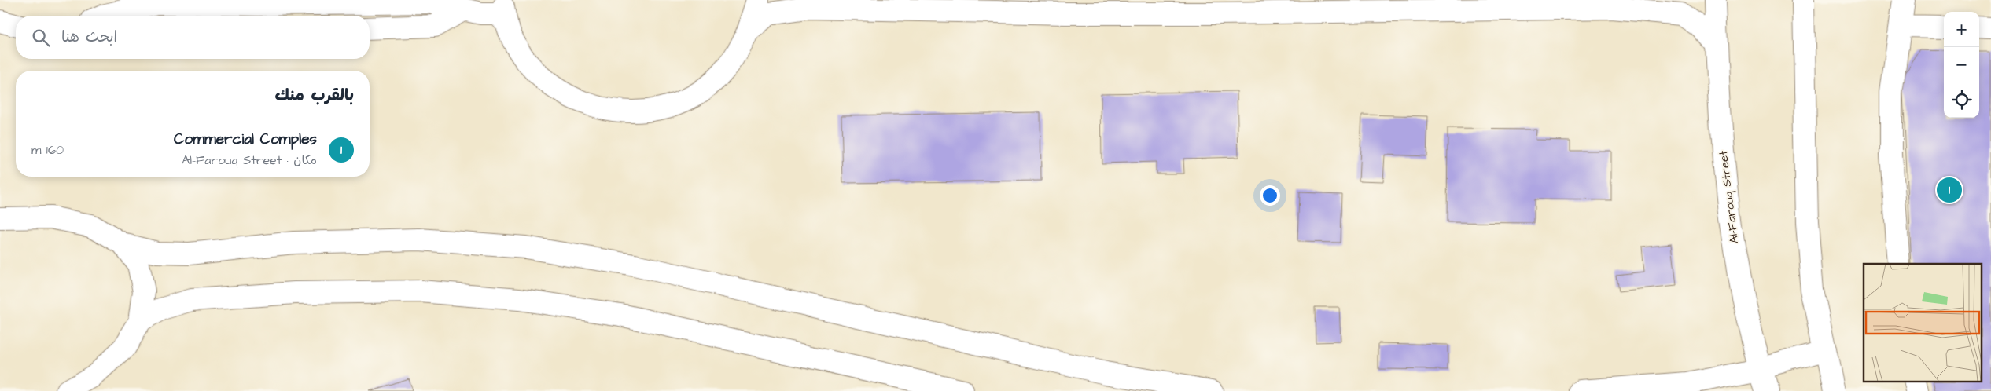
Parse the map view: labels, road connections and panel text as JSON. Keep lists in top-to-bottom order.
{
  "streets": {
    "street": ["Al-Farouq Street"]
  },
  "page": {
    "map_buttons": ["+", "−"],
    "search": "ابحث هنا",
    "heading": "بالقرب منك",
    "list": [
      {
        "mark": "1",
        "name": "Commercial Comples",
        "note": "مكان · Al-Farouq Street",
        "value": "160 m"
      }
    ],
    "pins": "1"
  }
}
